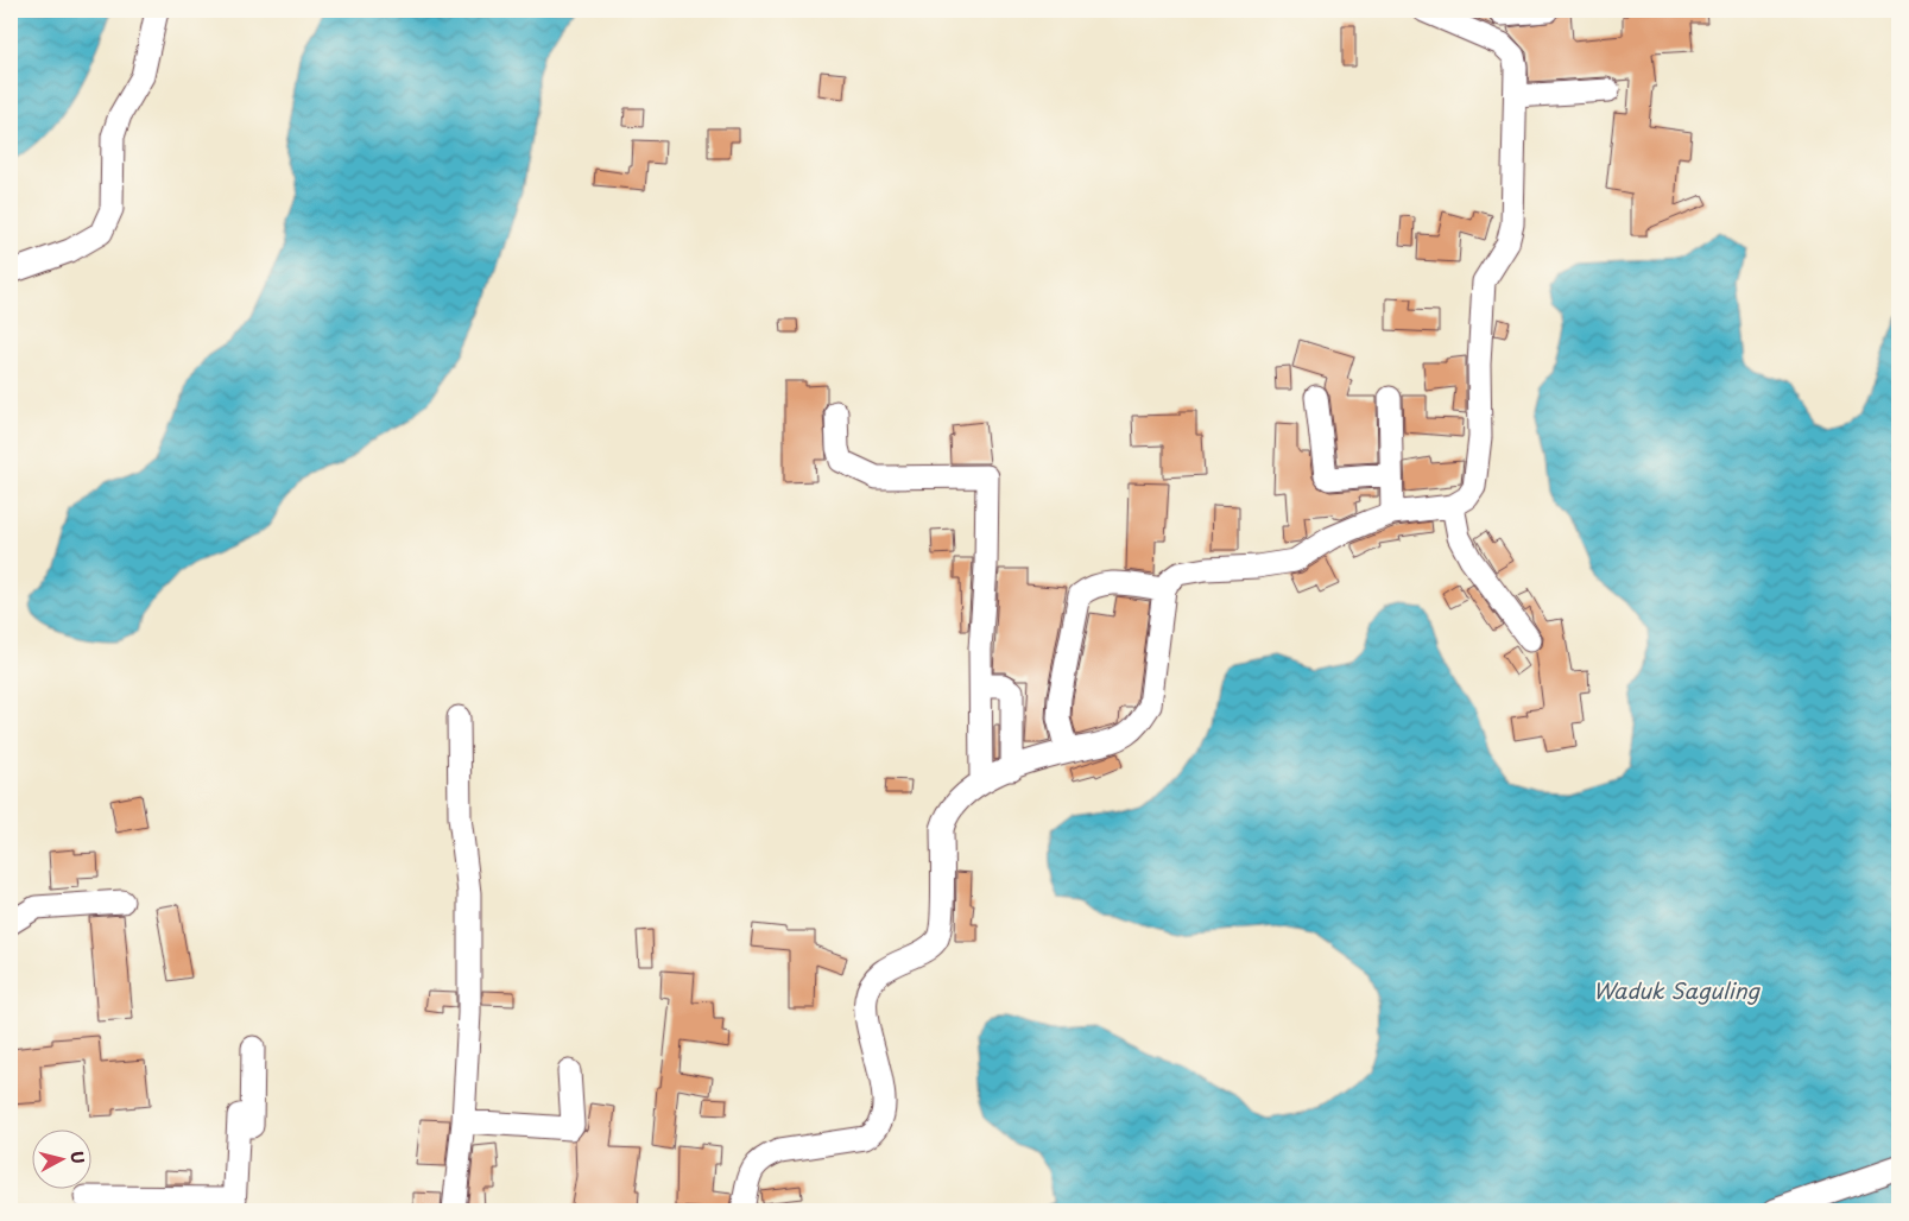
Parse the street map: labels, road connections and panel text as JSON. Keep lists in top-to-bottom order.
{
  "water": ["Waduk Saguling"],
  "north": "right"
}
